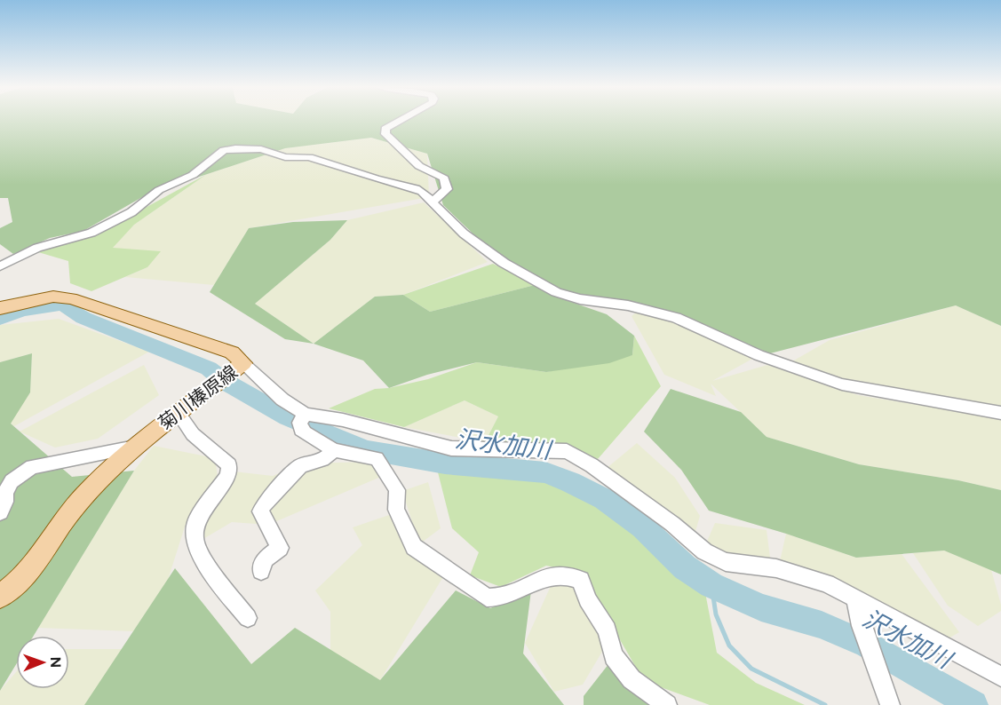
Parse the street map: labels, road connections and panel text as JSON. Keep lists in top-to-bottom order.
{
  "streets": {
    "main road": ["菊川榛原線"]
  },
  "water": ["沢水加川"],
  "north": "right"
}
